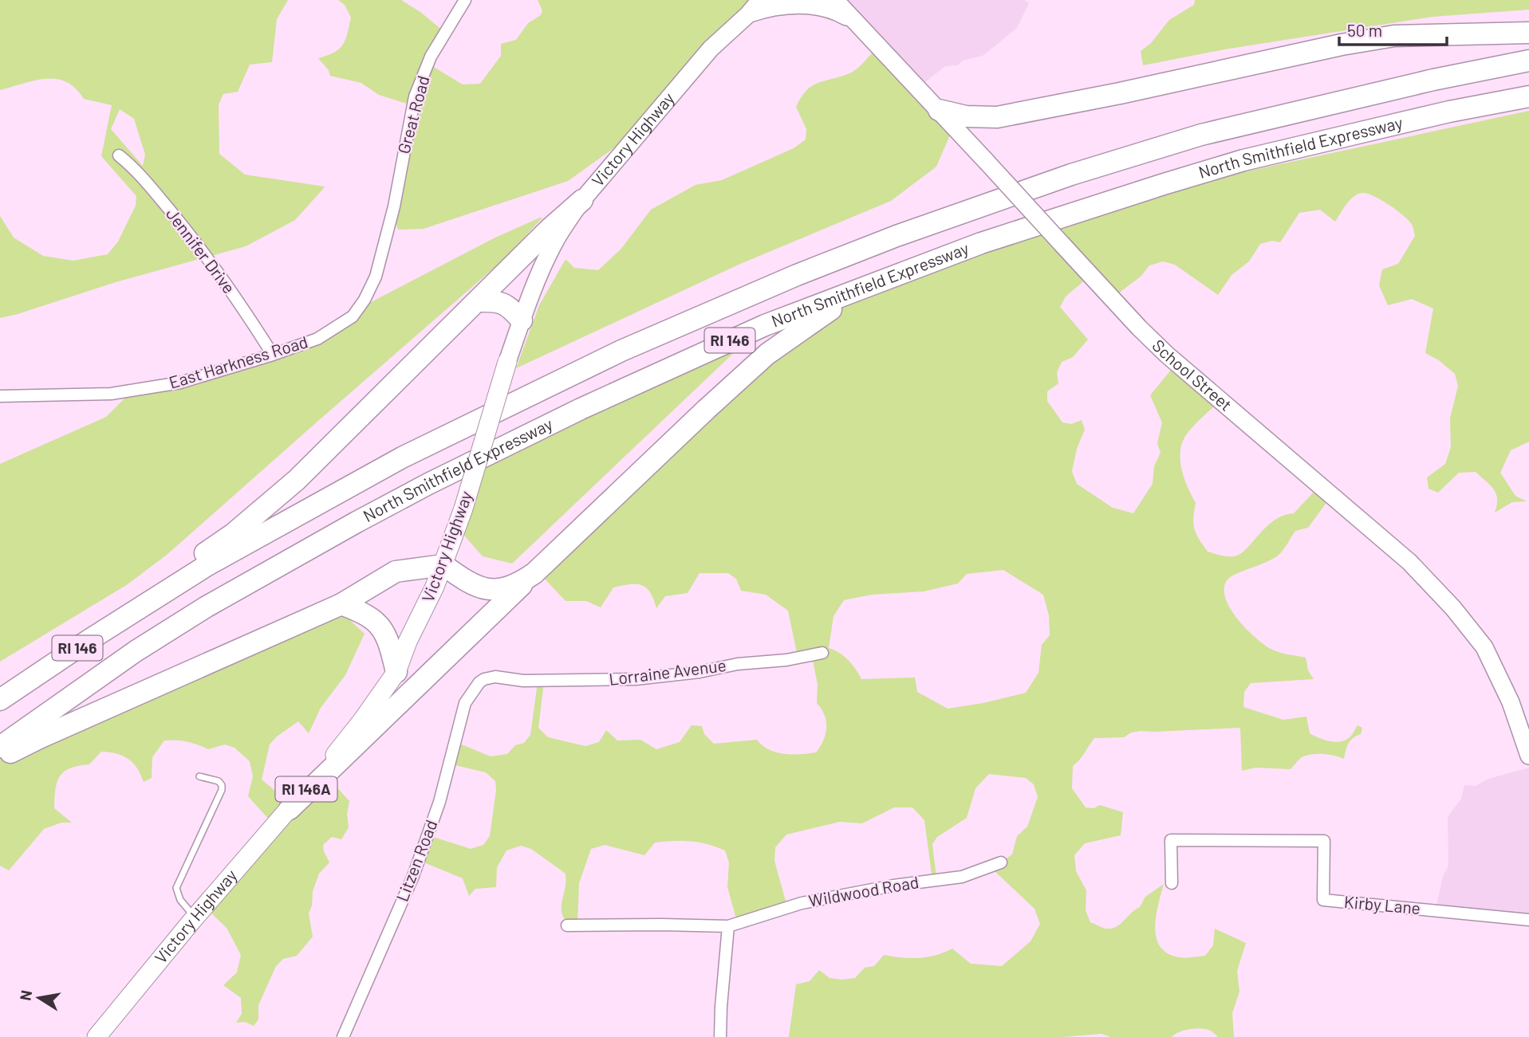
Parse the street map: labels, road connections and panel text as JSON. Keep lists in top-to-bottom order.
{
  "streets": {
    "highway": ["North Smithfield Expressway", "RI 146"],
    "main road": ["Victory Highway", "RI 146A"],
    "street": [
      "Great Road",
      "Jennifer Drive",
      "East Harkness Road",
      "School Street",
      "Lorraine Avenue",
      "Litzen Road",
      "Wildwood Road",
      "Kirby Lane"
    ]
  },
  "crossings": [
    ["Great Road", "East Harkness Road"],
    ["Jennifer Drive", "East Harkness Road"],
    ["Lorraine Avenue", "Litzen Road"]
  ],
  "scale_bar": "50 m",
  "north": "left"
}
